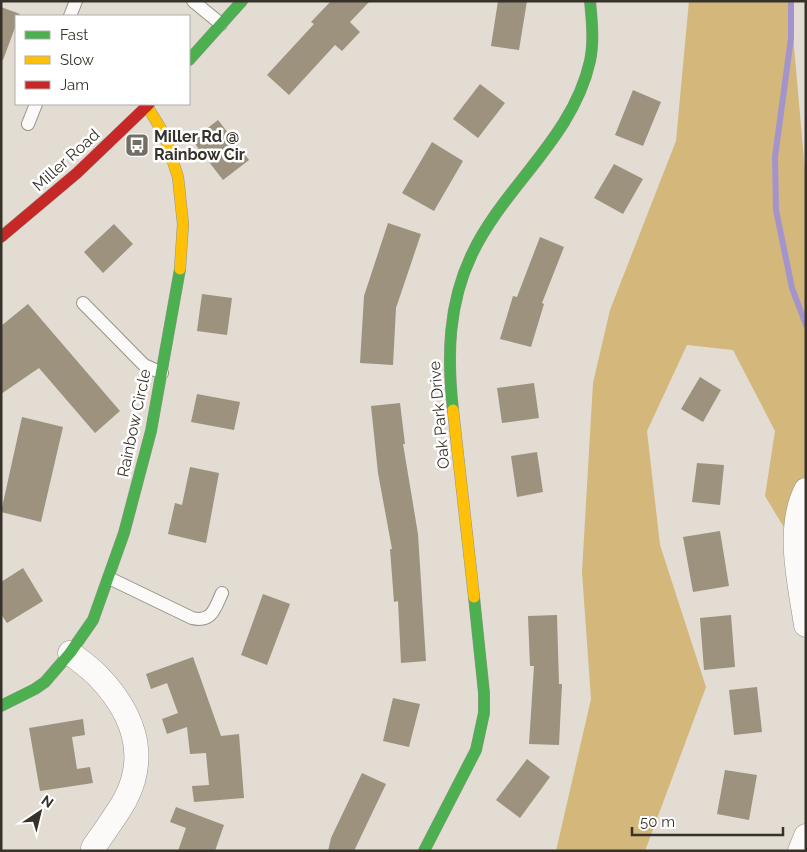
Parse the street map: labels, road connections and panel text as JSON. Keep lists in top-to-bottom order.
{
  "streets": {
    "street": ["Miller Road", "Oak Park Drive", "Rainbow Circle"]
  },
  "crossings": [
    ["Miller Road", "Rainbow Circle"]
  ],
  "places": {
    "bus stop": ["Miller Rd @ Rainbow Cir"]
  },
  "legend": ["Fast", "Slow", "Jam"],
  "scale_bar": "50 m",
  "north": "top right"
}
